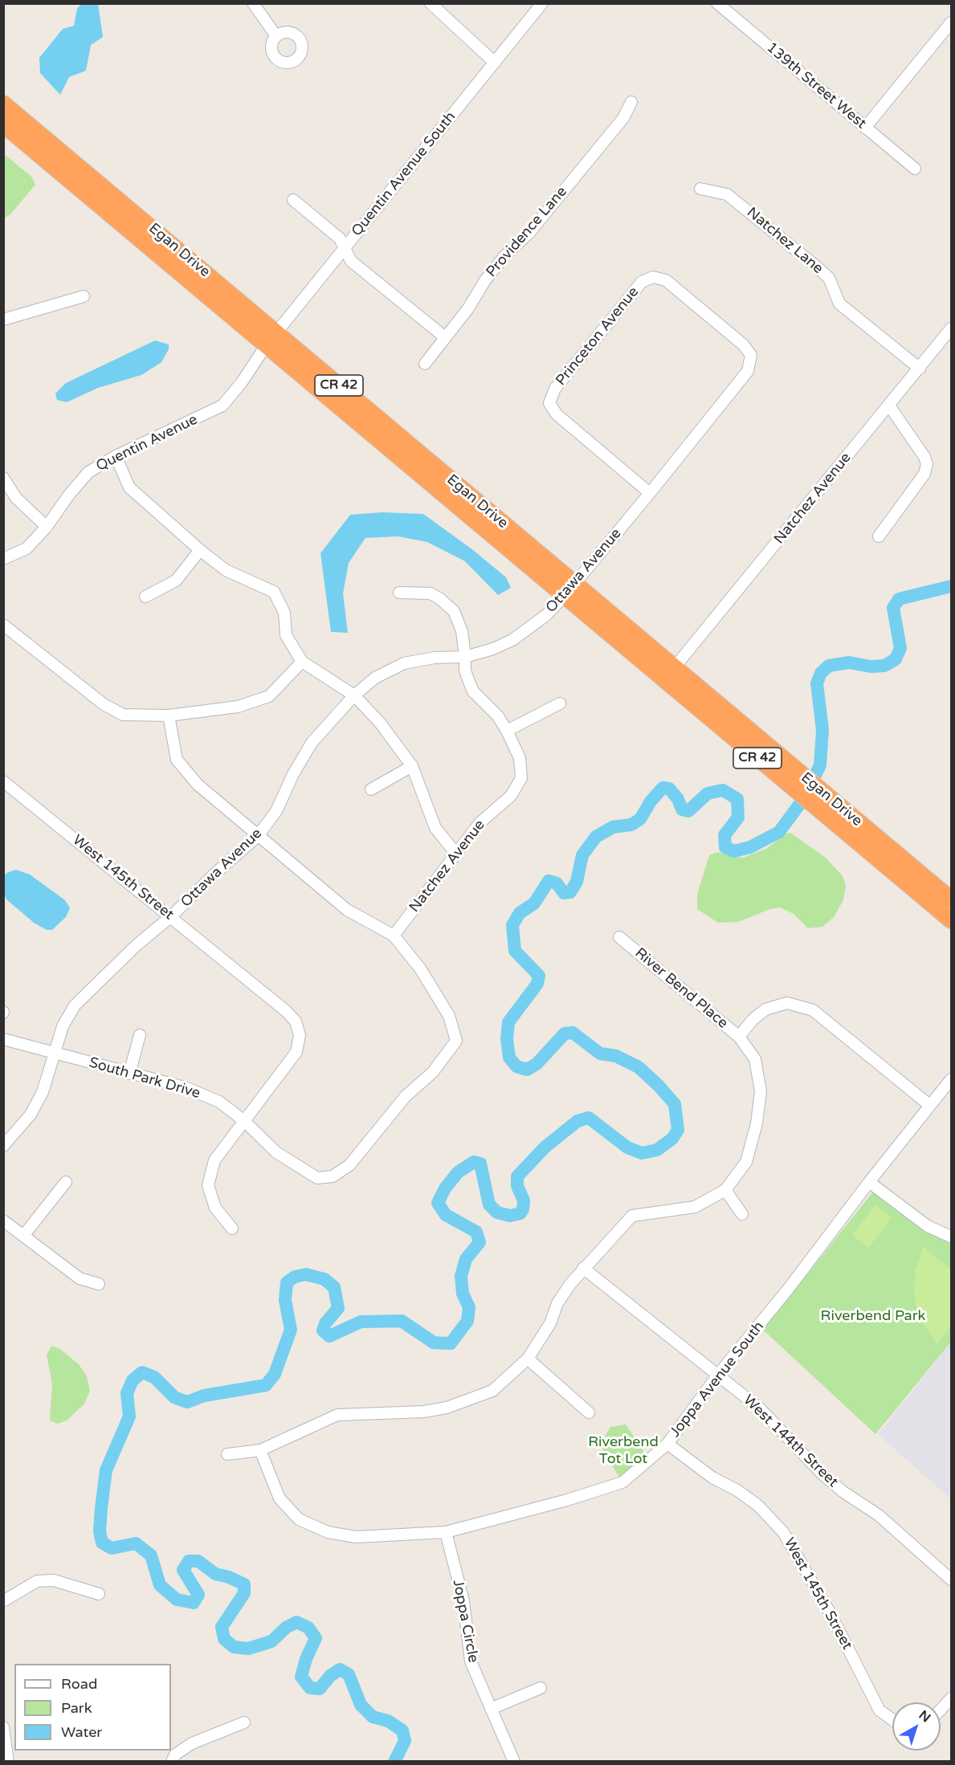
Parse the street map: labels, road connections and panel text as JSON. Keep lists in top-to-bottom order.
{
  "streets": {
    "highway": ["Egan Drive", "CR 42"],
    "street": [
      "139th Street West",
      "Quentin Avenue South",
      "Providence Lane",
      "Natchez Lane",
      "Princeton Avenue",
      "Quentin Avenue",
      "Natchez Avenue",
      "Ottawa Avenue",
      "West 145th Street",
      "River Bend Place",
      "South Park Drive",
      "Joppa Avenue South",
      "West 144th Street",
      "Joppa Circle"
    ]
  },
  "crossings": [
    ["Quentin Avenue South", "Egan Drive"],
    ["Quentin Avenue South", "Quentin Avenue"],
    ["Natchez Lane", "Natchez Avenue"],
    ["Egan Drive", "Quentin Avenue"],
    ["Egan Drive", "Natchez Avenue"],
    ["Egan Drive", "Ottawa Avenue"],
    ["Princeton Avenue", "Ottawa Avenue"],
    ["Natchez Avenue", "South Park Drive"],
    ["Ottawa Avenue", "West 145th Street"],
    ["Ottawa Avenue", "South Park Drive"],
    ["West 145th Street", "South Park Drive"],
    ["West 145th Street", "Joppa Avenue South"],
    ["River Bend Place", "Joppa Avenue South"],
    ["Joppa Avenue South", "West 144th Street"],
    ["Joppa Avenue South", "Joppa Circle"]
  ],
  "parks": ["Riverbend Park", "Riverbend Tot Lot"],
  "legend": ["Road", "Park", "Water"],
  "north": "top right"
}
